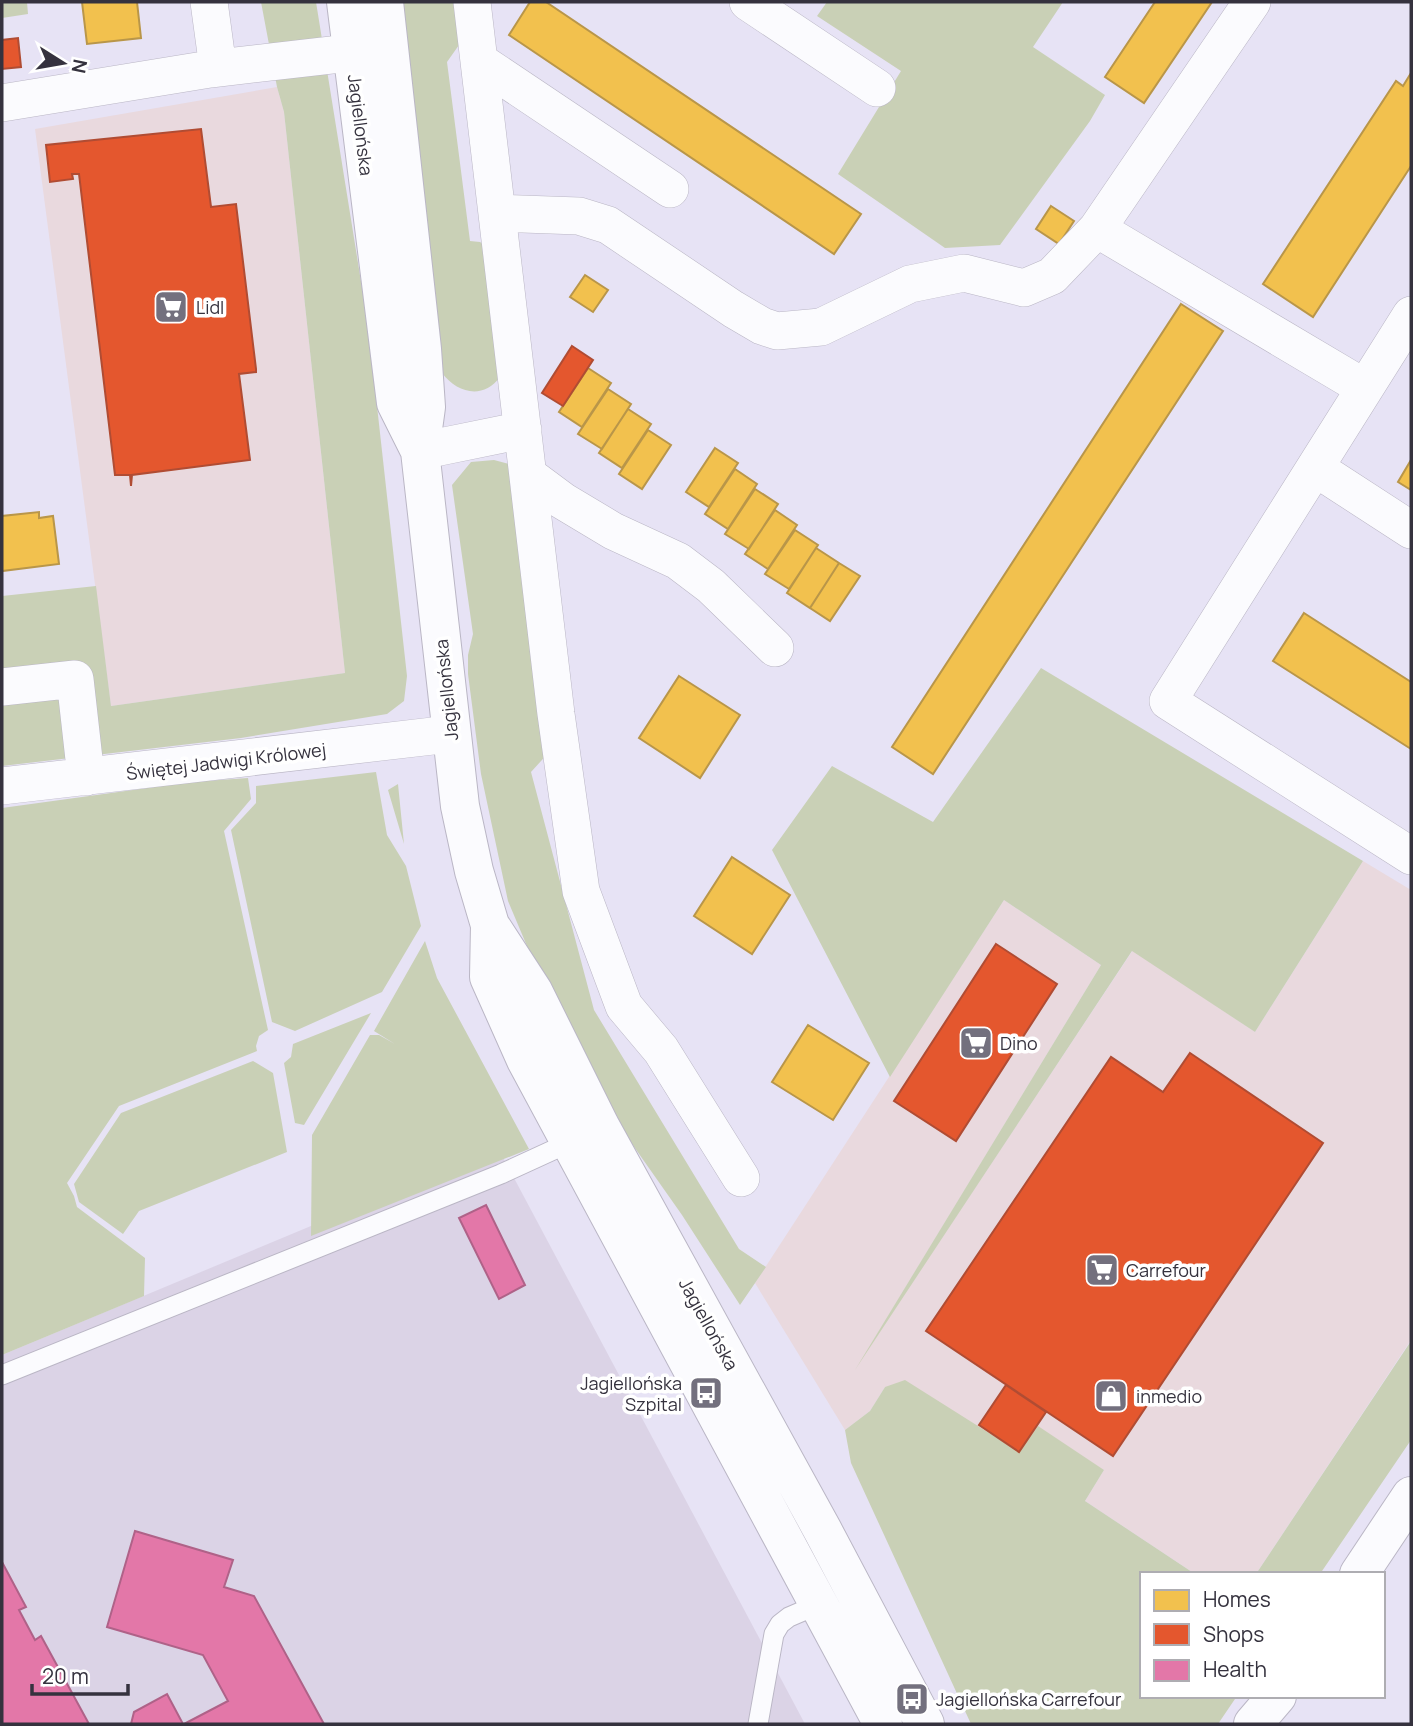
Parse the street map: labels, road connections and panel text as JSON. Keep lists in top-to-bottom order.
{
  "streets": {
    "street": ["Jagiellońska", "Świętej Jadwigi Królowej"]
  },
  "crossings": [
    ["Jagiellońska", "Świętej Jadwigi Królowej"]
  ],
  "places": {
    "supermarket": ["Lidl", "Dino", "Carrefour"],
    "bus stop": ["Jagiellońska Szpital", "Jagiellońska Carrefour"],
    "shop": ["inmedio"]
  },
  "legend": ["Homes", "Shops", "Health"],
  "scale_bar": "20 m",
  "north": "right"
}
